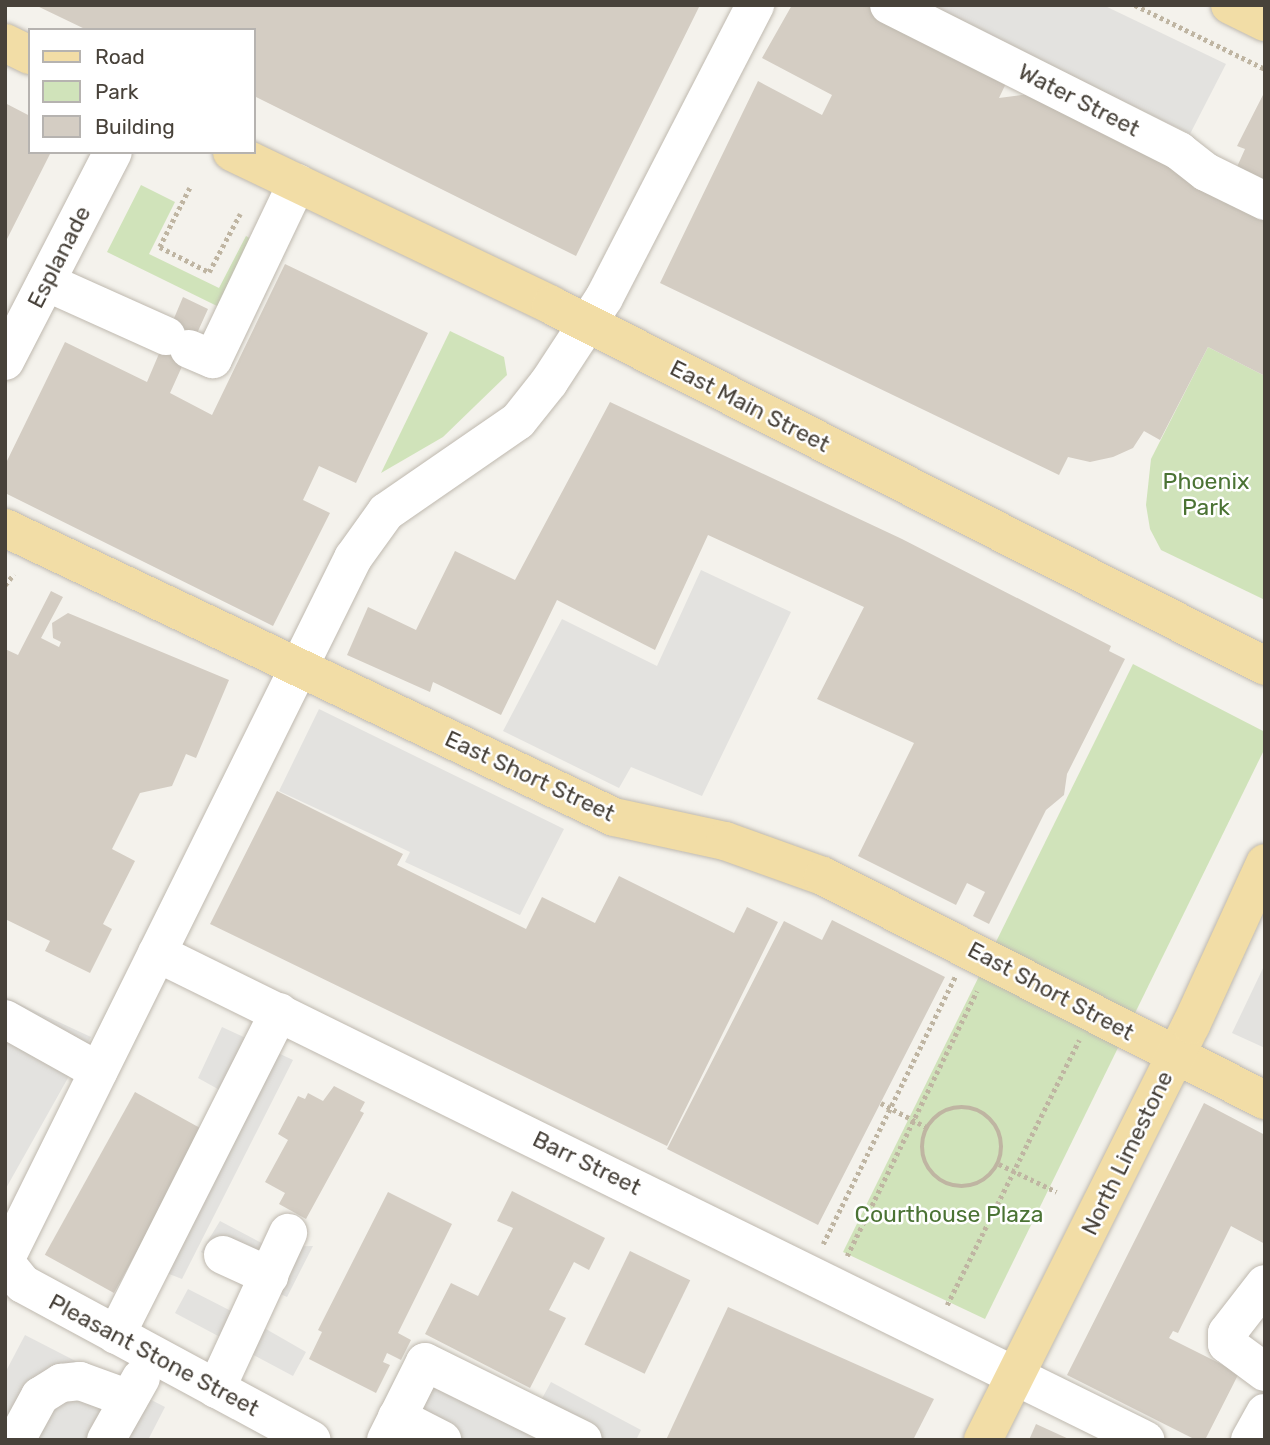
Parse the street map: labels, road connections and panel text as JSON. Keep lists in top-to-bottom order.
{
  "streets": {
    "main road": ["East Main Street", "East Short Street", "North Limestone"],
    "street": [
      "Water Street",
      "Esplanade",
      "Barr Street",
      "Pleasant Stone Street"
    ]
  },
  "crossings": [
    ["East Short Street", "North Limestone"],
    ["North Limestone", "Barr Street"]
  ],
  "parks": ["Phoenix Park", "Courthouse Plaza"],
  "legend": ["Road", "Park", "Building"]
}
